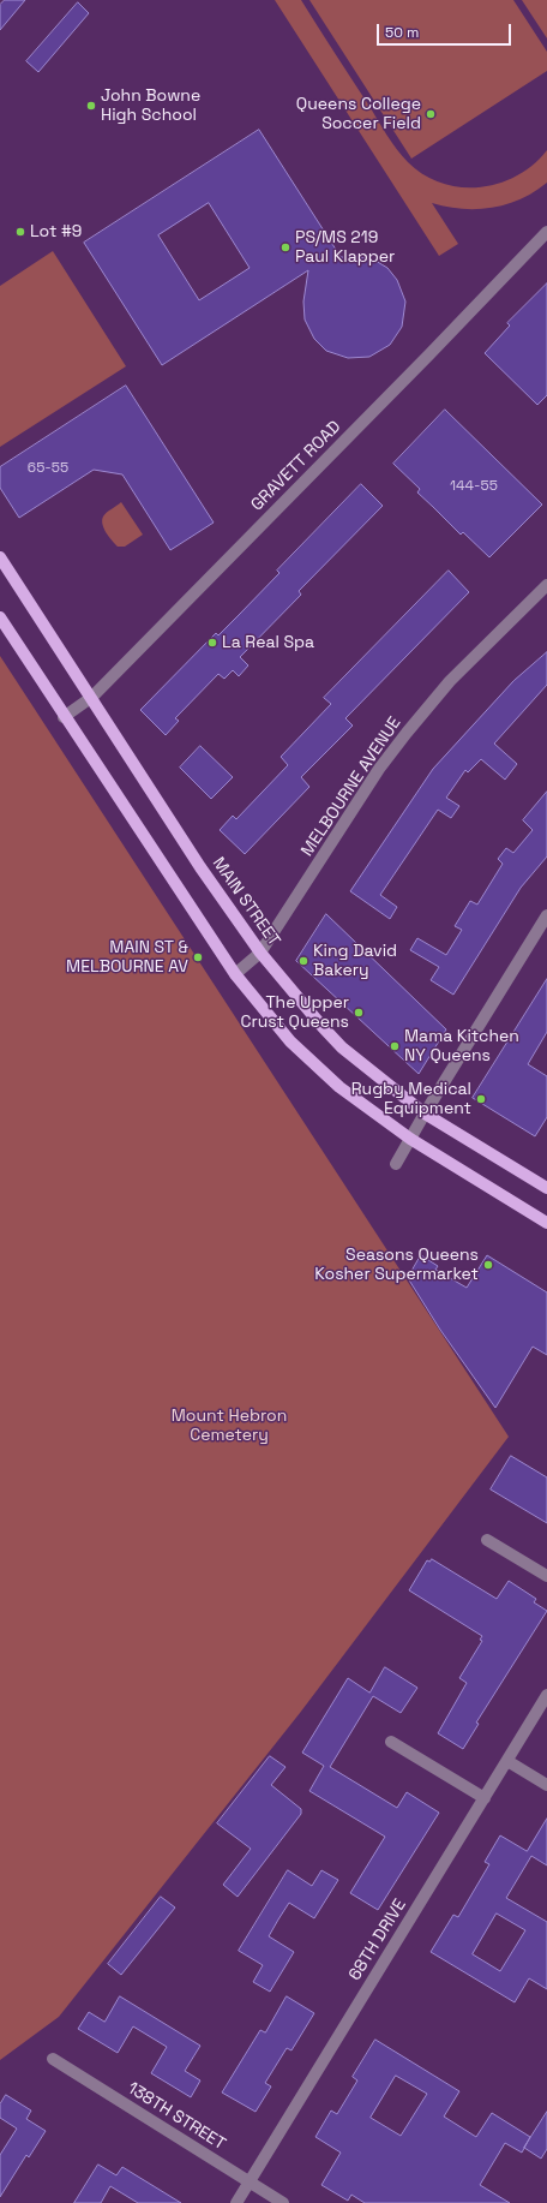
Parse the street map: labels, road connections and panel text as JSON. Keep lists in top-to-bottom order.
{
  "streets": {
    "main road": ["MAIN STREET"],
    "street": [
      "GRAVETT ROAD",
      "MELBOURNE AVENUE",
      "68TH DRIVE",
      "138TH STREET"
    ]
  },
  "crossings": [
    ["GRAVETT ROAD", "MAIN STREET"],
    ["MELBOURNE AVENUE", "MAIN STREET"],
    ["68TH DRIVE", "138TH STREET"]
  ],
  "parks": ["Mount Hebron Cemetery"],
  "places": [
    "John Bowne High School",
    "Queens College Soccer Field",
    "Lot #9",
    "PS/MS 219 Paul Klapper",
    "La Real Spa",
    "MAIN ST & MELBOURNE AV",
    "King David Bakery",
    "The Upper Crust Queens",
    "Mama Kitchen NY Queens",
    "Rugby Medical Equipment",
    "Seasons Queens Kosher Supermarket"
  ],
  "house_numbers": ["65-55", "144-55"],
  "scale_bar": "50 m"
}
